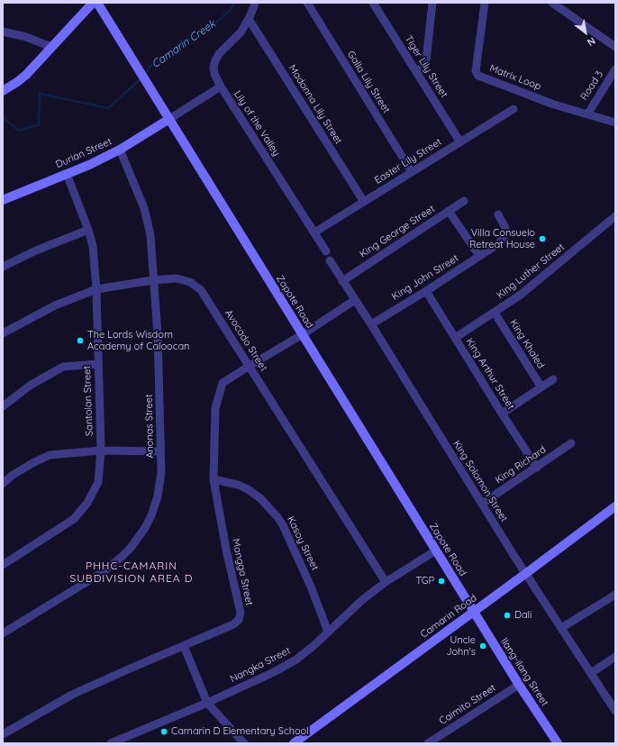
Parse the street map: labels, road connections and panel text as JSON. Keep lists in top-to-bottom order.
{
  "streets": {
    "main road": [
      "Durian Street",
      "Zapote Road",
      "Camarin Road",
      "Ilang-ilang Street"
    ],
    "street": [
      "Tiger Lily Street",
      "Matrix Loop",
      "Galla Lily Street",
      "Road 3",
      "Madonna Lily Street",
      "Lily of the Valley",
      "Easter Lily Street",
      "King George Street",
      "King Luther Street",
      "King John Street",
      "Avocado Street",
      "King Khaled",
      "King Arthur Street",
      "Santolan Street",
      "Anonas Street",
      "King Richard",
      "King Solomon Street",
      "Kasoy Street",
      "Mangga Street",
      "Nangka Street",
      "Caimito Street"
    ]
  },
  "crossings": [
    ["Tiger Lily Street", "Easter Lily Street"],
    ["Matrix Loop", "Road 3"],
    ["Galla Lily Street", "Easter Lily Street"],
    ["Madonna Lily Street", "Lily of the Valley"],
    ["Madonna Lily Street", "Easter Lily Street"],
    ["Lily of the Valley", "Easter Lily Street"],
    ["Durian Street", "Zapote Road"],
    ["Durian Street", "Santolan Street"],
    ["Durian Street", "Anonas Street"],
    ["King George Street", "King Solomon Street"],
    ["King Luther Street", "King Khaled"],
    ["King Luther Street", "King Arthur Street"],
    ["King John Street", "King Arthur Street"],
    ["King John Street", "King Solomon Street"],
    ["Zapote Road", "Mangga Street"],
    ["Zapote Road", "Camarin Road"],
    ["Zapote Road", "Nangka Street"],
    ["Zapote Road", "Ilang-ilang Street"],
    ["Avocado Street", "Santolan Street"],
    ["Avocado Street", "Anonas Street"],
    ["Avocado Street", "Mangga Street"],
    ["Avocado Street", "Nangka Street"],
    ["King Arthur Street", "King Richard"],
    ["King Richard", "King Solomon Street"],
    ["King Solomon Street", "Mangga Street"],
    ["King Solomon Street", "Camarin Road"],
    ["Kasoy Street", "Mangga Street"],
    ["Kasoy Street", "Nangka Street"],
    ["Camarin Road", "Ilang-ilang Street"],
    ["Ilang-ilang Street", "Caimito Street"]
  ],
  "districts": ["PHHC-CAMARIN SUBDIVISION AREA D"],
  "water": ["Camarin Creek"],
  "places": [
    "Villa Consuelo Retreat House",
    "The Lords Wisdom Academy of Caloocan",
    "TGP",
    "Dali",
    "Uncle John's",
    "Camarin D Elementary School"
  ],
  "north": "bottom right"
}
